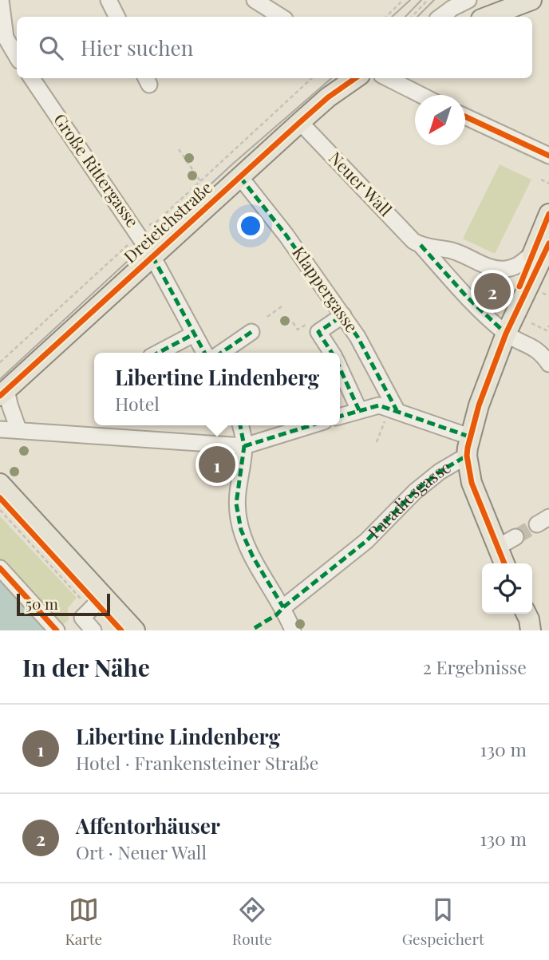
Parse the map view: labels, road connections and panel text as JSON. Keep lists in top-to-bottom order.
{
  "streets": {
    "main road": ["Dreieichstraße"],
    "street": [
      "Große Rittergasse",
      "Neuer Wall",
      "Klappergasse",
      "Paradiesgasse"
    ]
  },
  "crossings": [
    ["Große Rittergasse", "Dreieichstraße"],
    ["Neuer Wall", "Dreieichstraße"],
    ["Dreieichstraße", "Klappergasse"]
  ],
  "scale_bar": "50 m",
  "north": "bottom left",
  "page": {
    "search": "Hier suchen",
    "pins": ["2", "1"],
    "popup": ["Libertine Lindenberg", "Hotel"],
    "scale": "50 m",
    "heading": ["In der Nähe", "2 Ergebnisse"],
    "list": [
      {
        "mark": "1",
        "name": "Libertine Lindenberg",
        "note": "Hotel · Frankensteiner Straße",
        "value": "130 m"
      },
      {
        "mark": "2",
        "name": "Affentorhäuser",
        "note": "Ort · Neuer Wall",
        "value": "130 m"
      }
    ],
    "nav": ["Karte", "Route", "Gespeichert"]
  }
}
